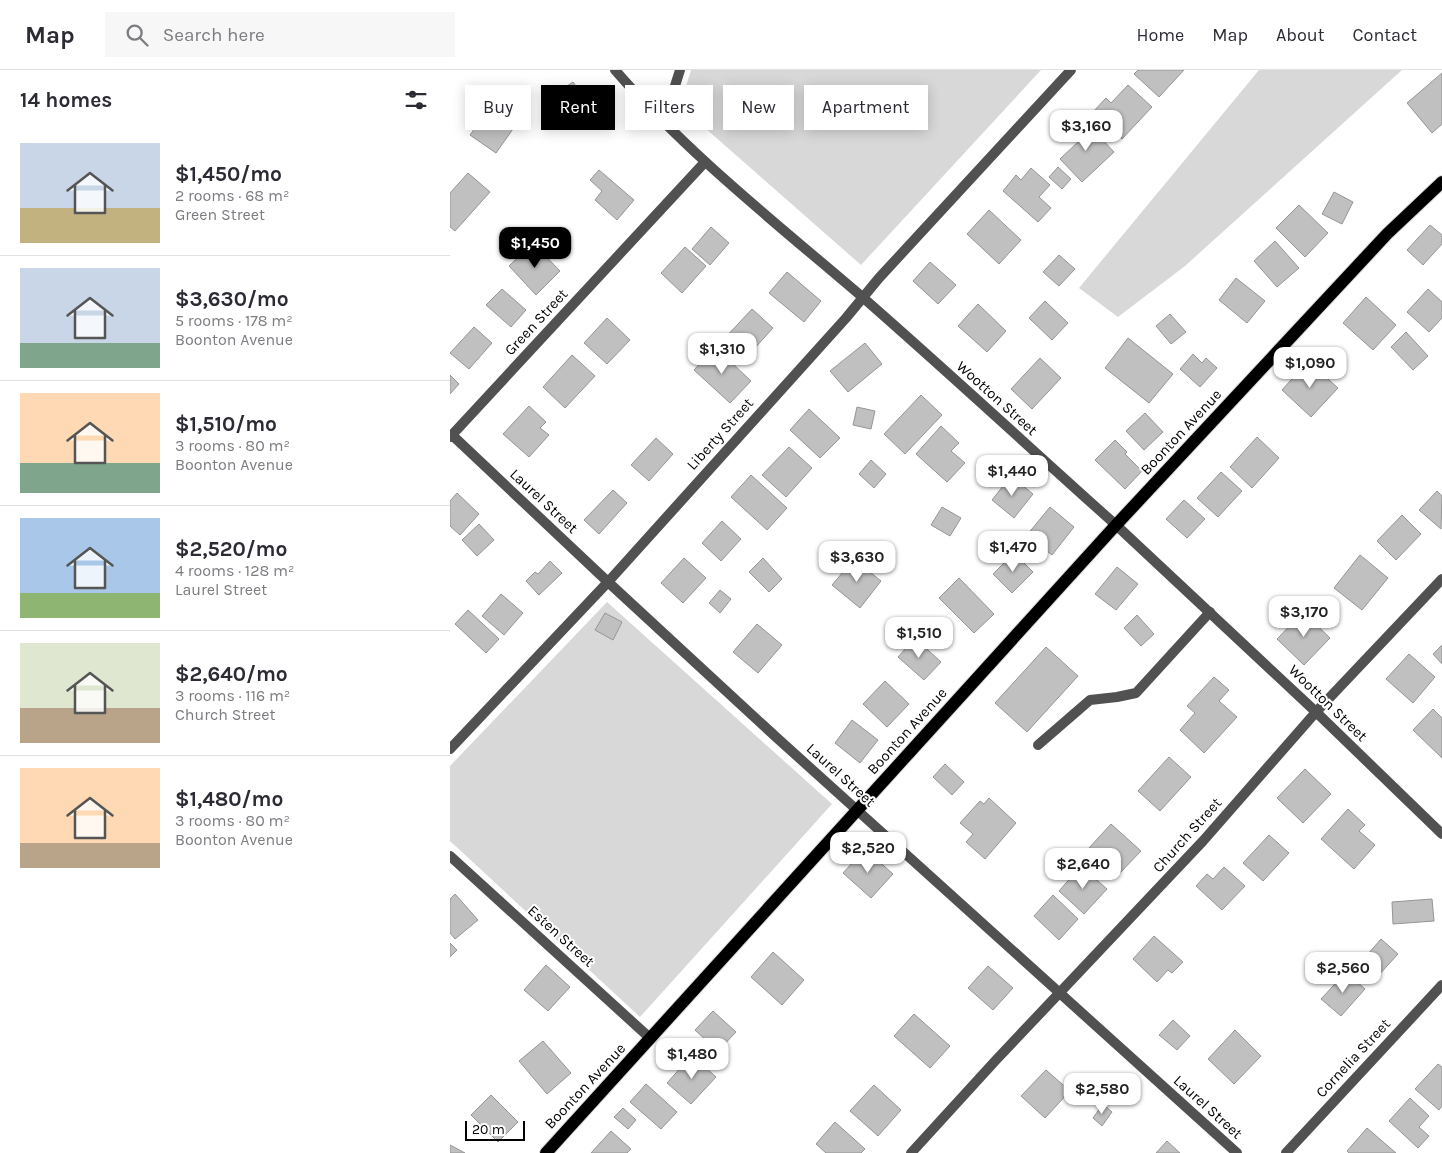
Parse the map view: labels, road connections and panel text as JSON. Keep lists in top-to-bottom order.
{
  "streets": {
    "main road": ["Boonton Avenue"],
    "street": [
      "Green Street",
      "Wootton Street",
      "Liberty Street",
      "Laurel Street",
      "Church Street",
      "Esten Street",
      "Cornelia Street"
    ]
  },
  "crossings": [
    ["Green Street", "Wootton Street"],
    ["Green Street", "Laurel Street"],
    ["Wootton Street", "Boonton Avenue"],
    ["Wootton Street", "Liberty Street"],
    ["Wootton Street", "Church Street"],
    ["Boonton Avenue", "Laurel Street"],
    ["Boonton Avenue", "Esten Street"],
    ["Liberty Street", "Laurel Street"],
    ["Laurel Street", "Church Street"]
  ],
  "scale_bar": "20 m",
  "page": {
    "header": "Map",
    "search": "Search here",
    "nav": [
      "Home",
      "Map",
      "About",
      "Contact"
    ],
    "heading": "14 homes",
    "chip": [
      "Buy",
      "Rent",
      "Filters",
      "New",
      "Apartment"
    ],
    "price": [
      "$3,160",
      "$1,450",
      "$1,310",
      "$1,090",
      "$1,440",
      "$1,470",
      "$3,630",
      "$3,170",
      "$1,510",
      "$2,520",
      "$2,640",
      "$2,560",
      "$1,480",
      "$2,580"
    ],
    "list": [
      {
        "name": "$1,450/mo",
        "note": "2 rooms · 68 m² · Green Street"
      },
      {
        "name": "$3,630/mo",
        "note": "5 rooms · 178 m² · Boonton Avenue"
      },
      {
        "name": "$1,510/mo",
        "note": "3 rooms · 80 m² · Boonton Avenue"
      },
      {
        "name": "$2,520/mo",
        "note": "4 rooms · 128 m² · Laurel Street"
      },
      {
        "name": "$2,640/mo",
        "note": "3 rooms · 116 m² · Church Street"
      },
      {
        "name": "$1,480/mo",
        "note": "3 rooms · 80 m² · Boonton Avenue"
      }
    ],
    "scale": "20 m"
  }
}
